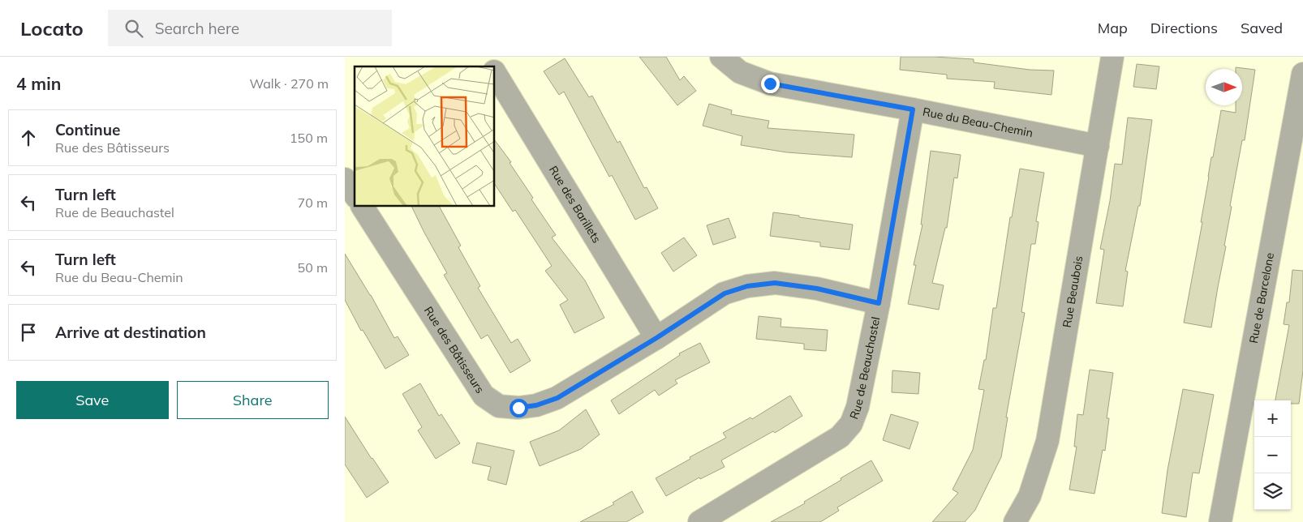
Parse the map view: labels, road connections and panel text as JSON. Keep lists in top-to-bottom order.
{
  "streets": {
    "street": [
      "Rue du Beau-Chemin",
      "Rue des Barillets",
      "Rue Beaubois",
      "Rue de Barcelone",
      "Rue des Bâtisseurs",
      "Rue de Beauchastel"
    ]
  },
  "crossings": [
    ["Rue du Beau-Chemin", "Rue Beaubois"],
    ["Rue du Beau-Chemin", "Rue de Beauchastel"],
    ["Rue des Barillets", "Rue des Bâtisseurs"],
    ["Rue des Bâtisseurs", "Rue de Beauchastel"]
  ],
  "north": "right",
  "page": {
    "header": "Locato",
    "search": "Search here",
    "nav": ["Map", "Directions", "Saved"],
    "heading": ["4 min", "Walk · 270 m"],
    "list": [
      ["Continue", "Rue des Bâtisseurs", "150 m"],
      ["Turn left", "Rue de Beauchastel", "70 m"],
      ["Turn left", "Rue du Beau-Chemin", "50 m"],
      "Arrive at destination"
    ],
    "buttons": ["Save", "Share"],
    "map_buttons": ["+", "−"]
  }
}
